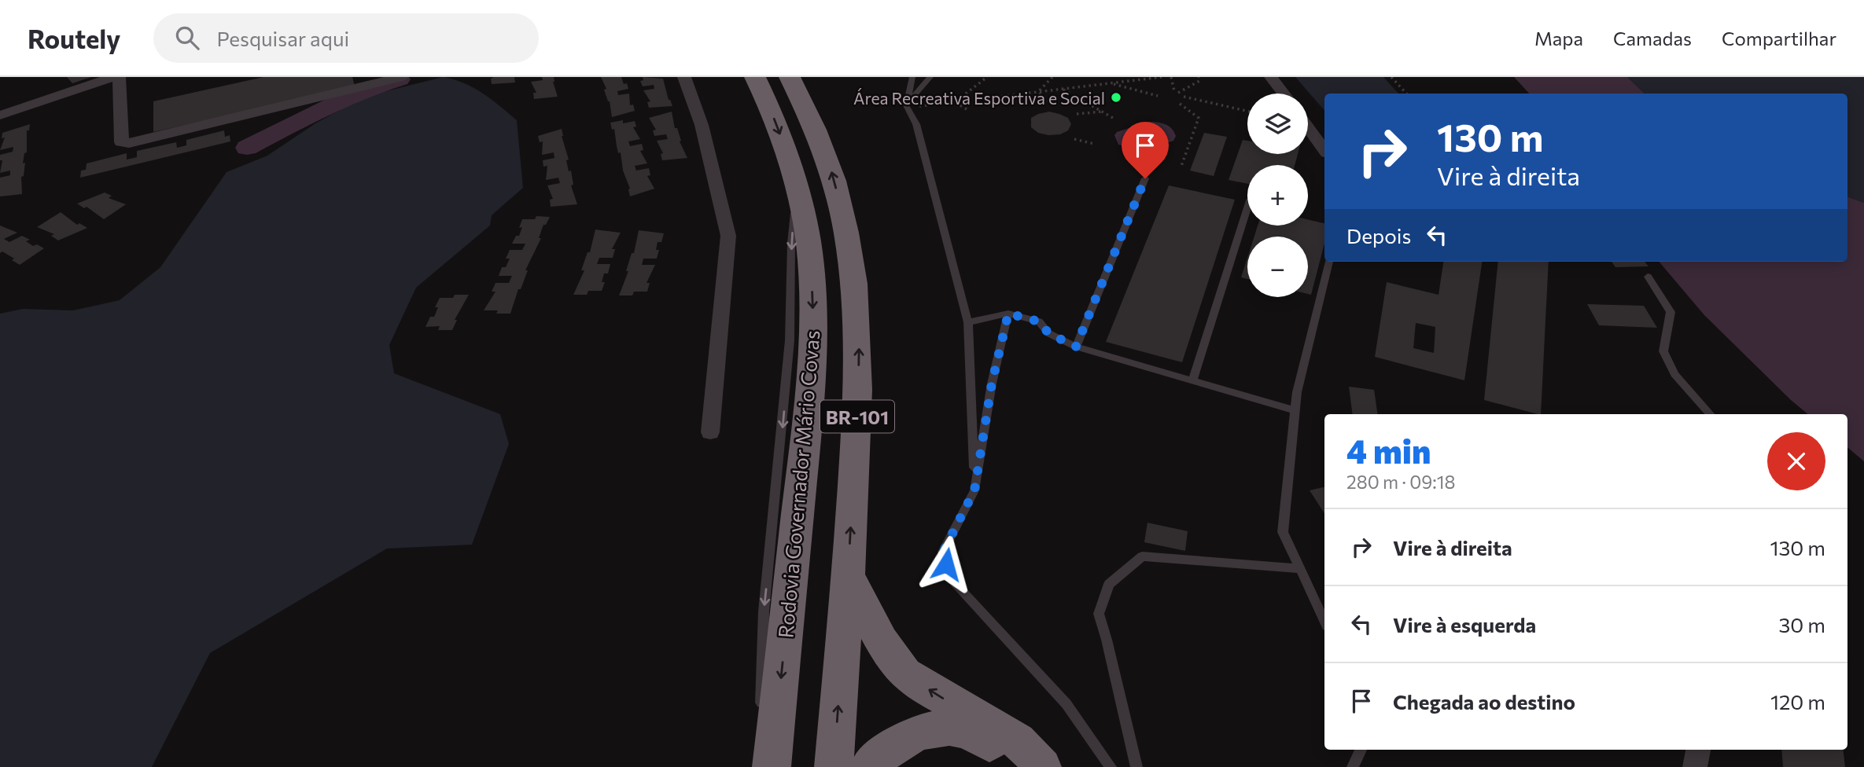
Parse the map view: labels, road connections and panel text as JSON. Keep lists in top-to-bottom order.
{
  "streets": {
    "highway": ["BR-101", "Rodovia Governador Mário Covas"]
  },
  "places": ["Área Recreativa Esportiva e Social"],
  "page": {
    "header": "Routely",
    "search": "Pesquisar aqui",
    "nav": ["Mapa", "Camadas", "Compartilhar"],
    "map_buttons": ["+", "−"],
    "turn": ["130 m", "Vire à direita"],
    "then": "Depois",
    "heading": ["4 min", "280 m · 09:18"],
    "list": [
      {
        "name": "Vire à direita",
        "value": "130 m"
      },
      {
        "name": "Vire à esquerda",
        "value": "30 m"
      },
      {
        "name": "Chegada ao destino",
        "value": "120 m"
      }
    ]
  }
}
